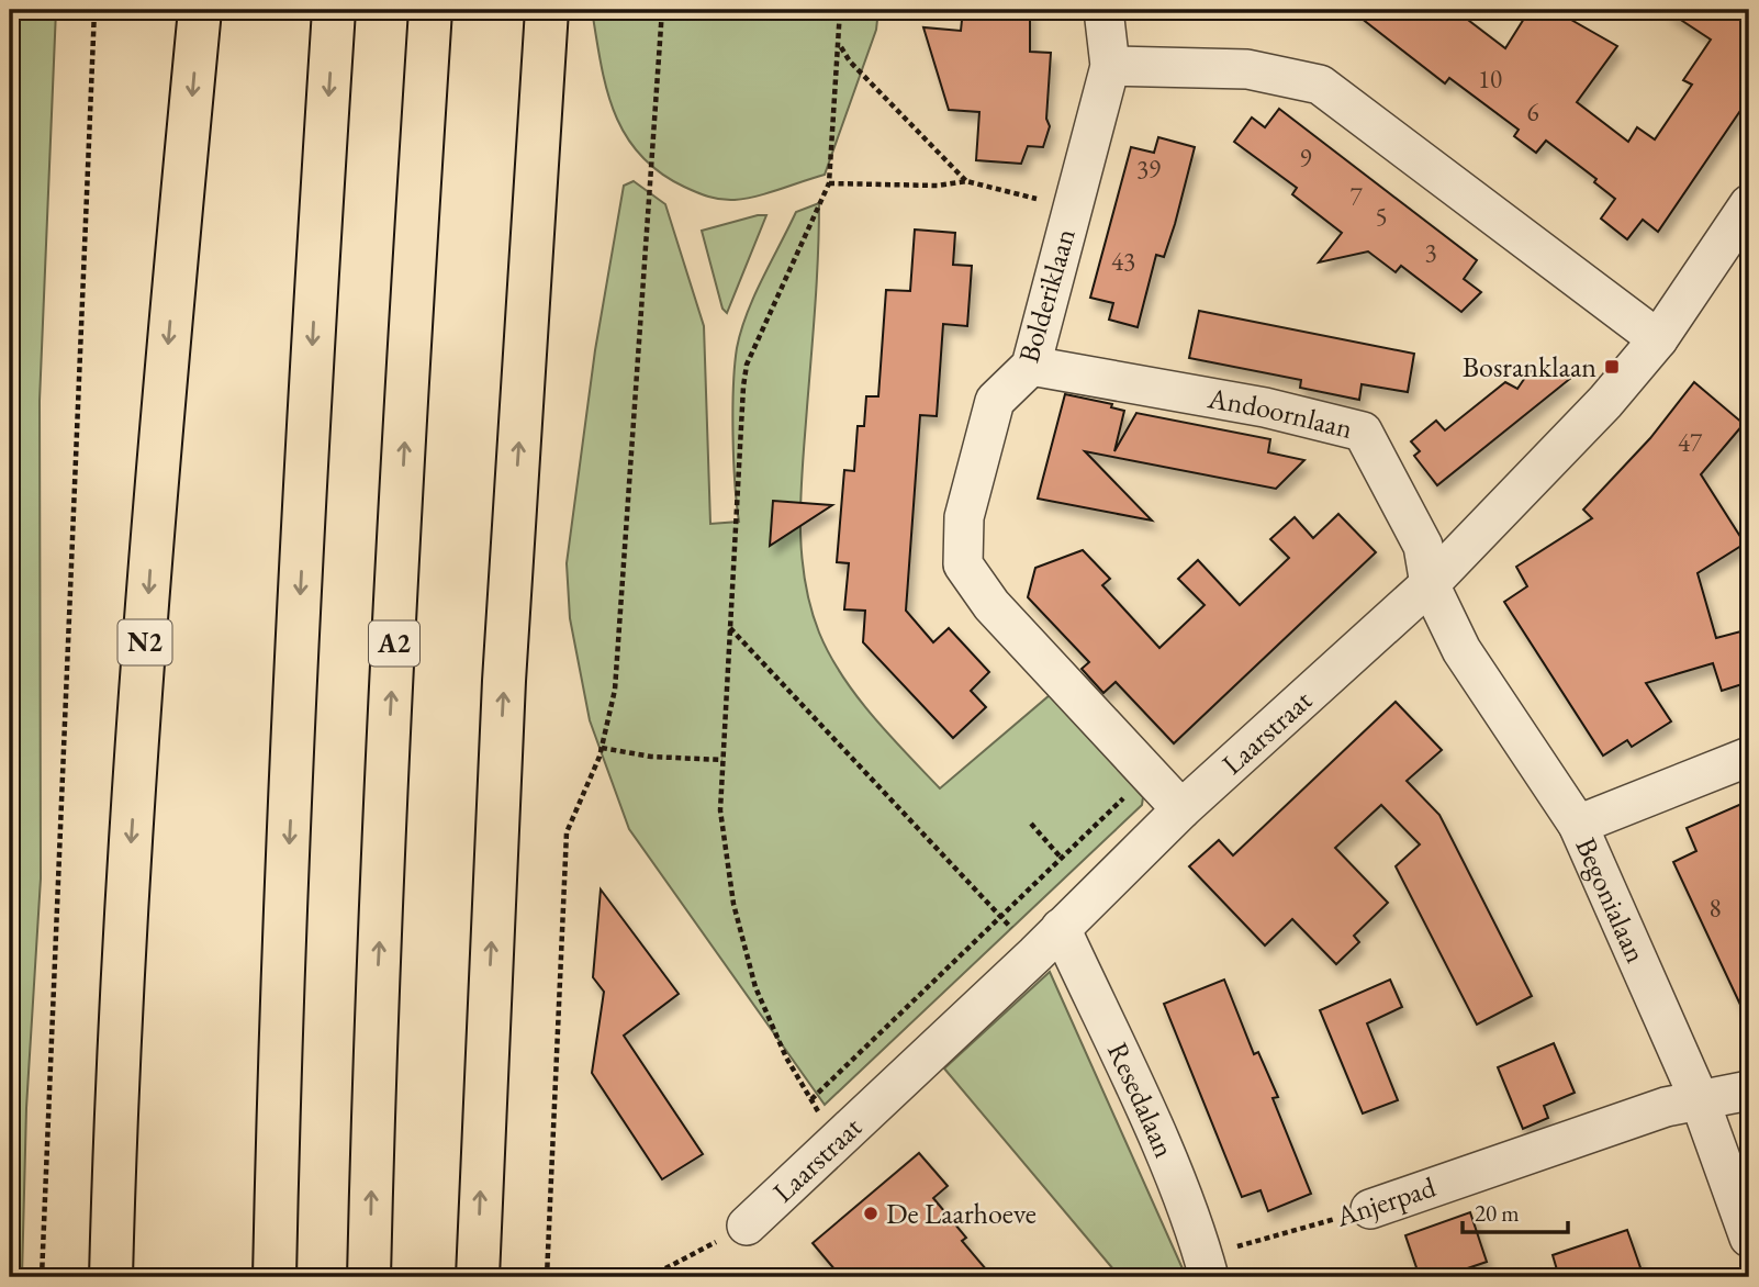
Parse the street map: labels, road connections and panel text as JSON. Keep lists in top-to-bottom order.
{
  "streets": {
    "highway": ["N2", "A2"],
    "street": [
      "Bolderiklaan",
      "Andoornlaan",
      "Laarstraat",
      "Begonialaan",
      "Resedalaan",
      "Anjerpad"
    ]
  },
  "crossings": [
    ["Bolderiklaan", "Andoornlaan"],
    ["Bolderiklaan", "Laarstraat"],
    ["Andoornlaan", "Laarstraat"],
    ["Andoornlaan", "Begonialaan"],
    ["Laarstraat", "Begonialaan"],
    ["Laarstraat", "Resedalaan"],
    ["Begonialaan", "Anjerpad"],
    ["Resedalaan", "Anjerpad"]
  ],
  "places": {
    "transit": ["Bosranklaan"],
    "other": ["De Laarhoeve"]
  },
  "house_numbers": [
    "10",
    "6",
    "9",
    "39",
    "7",
    "5",
    "3",
    "43",
    "47",
    "8"
  ],
  "scale_bar": "20 m"
}
